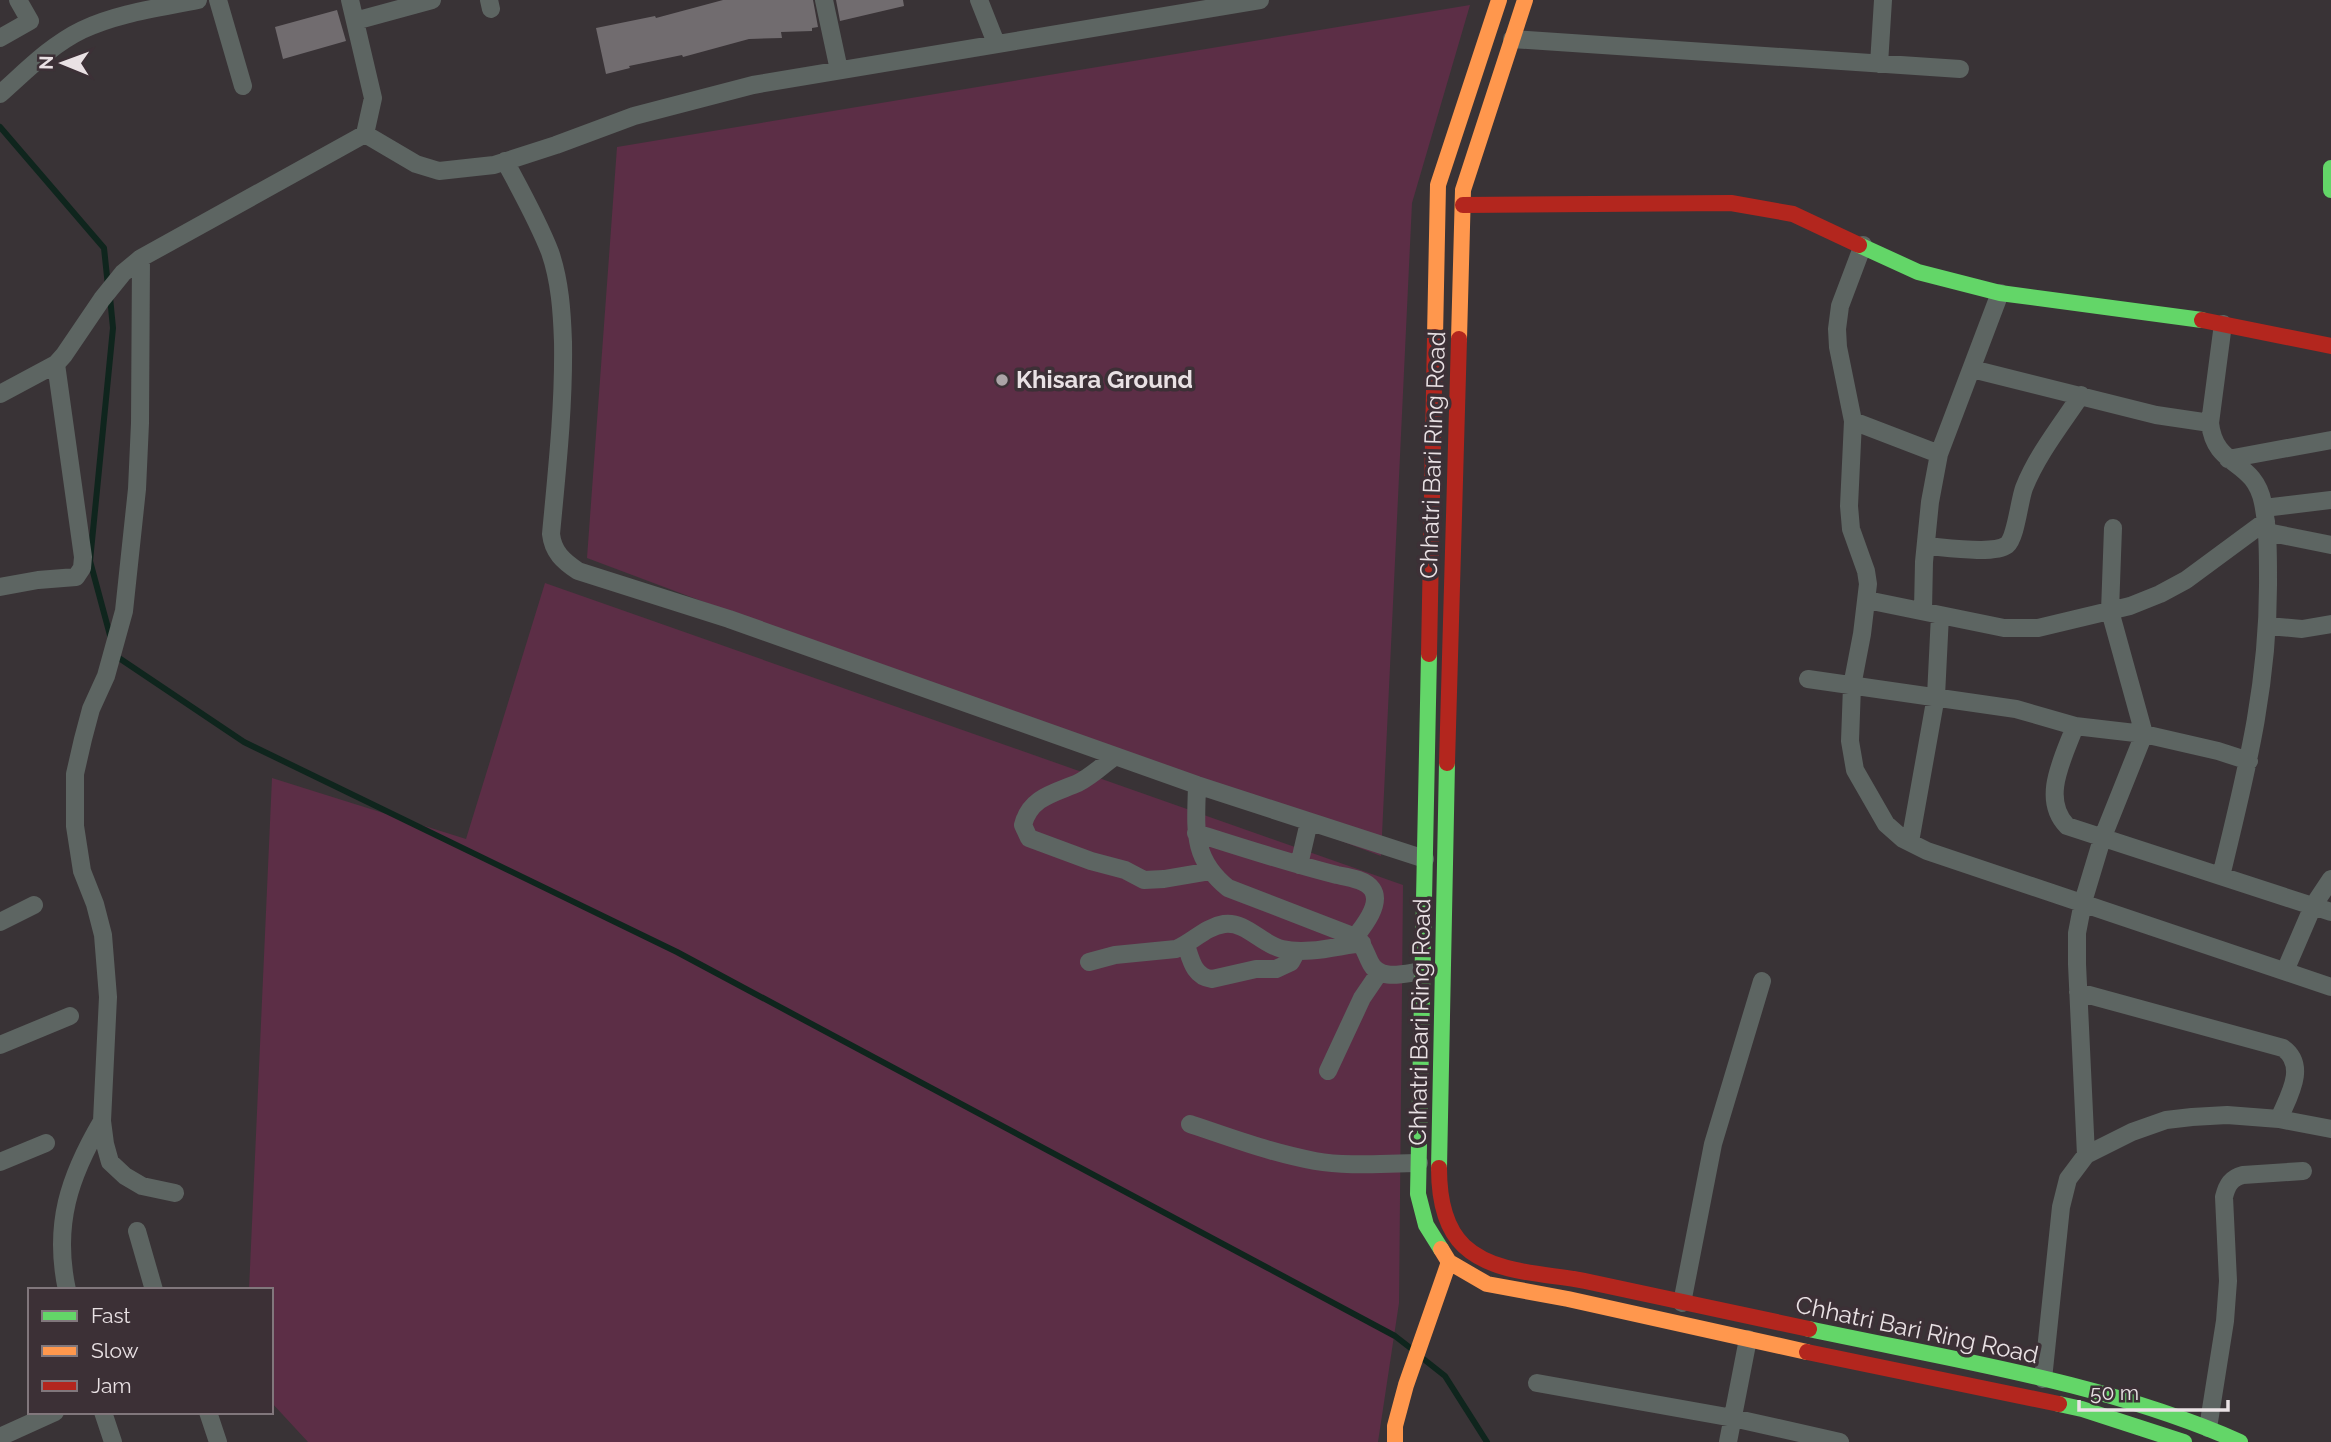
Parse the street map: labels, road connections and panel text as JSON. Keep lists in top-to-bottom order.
{
  "streets": {
    "main road": ["Chhatri Bari Ring Road"]
  },
  "places": ["Khisara Ground"],
  "legend": ["Fast", "Slow", "Jam"],
  "scale_bar": "50 m",
  "north": "left"
}
